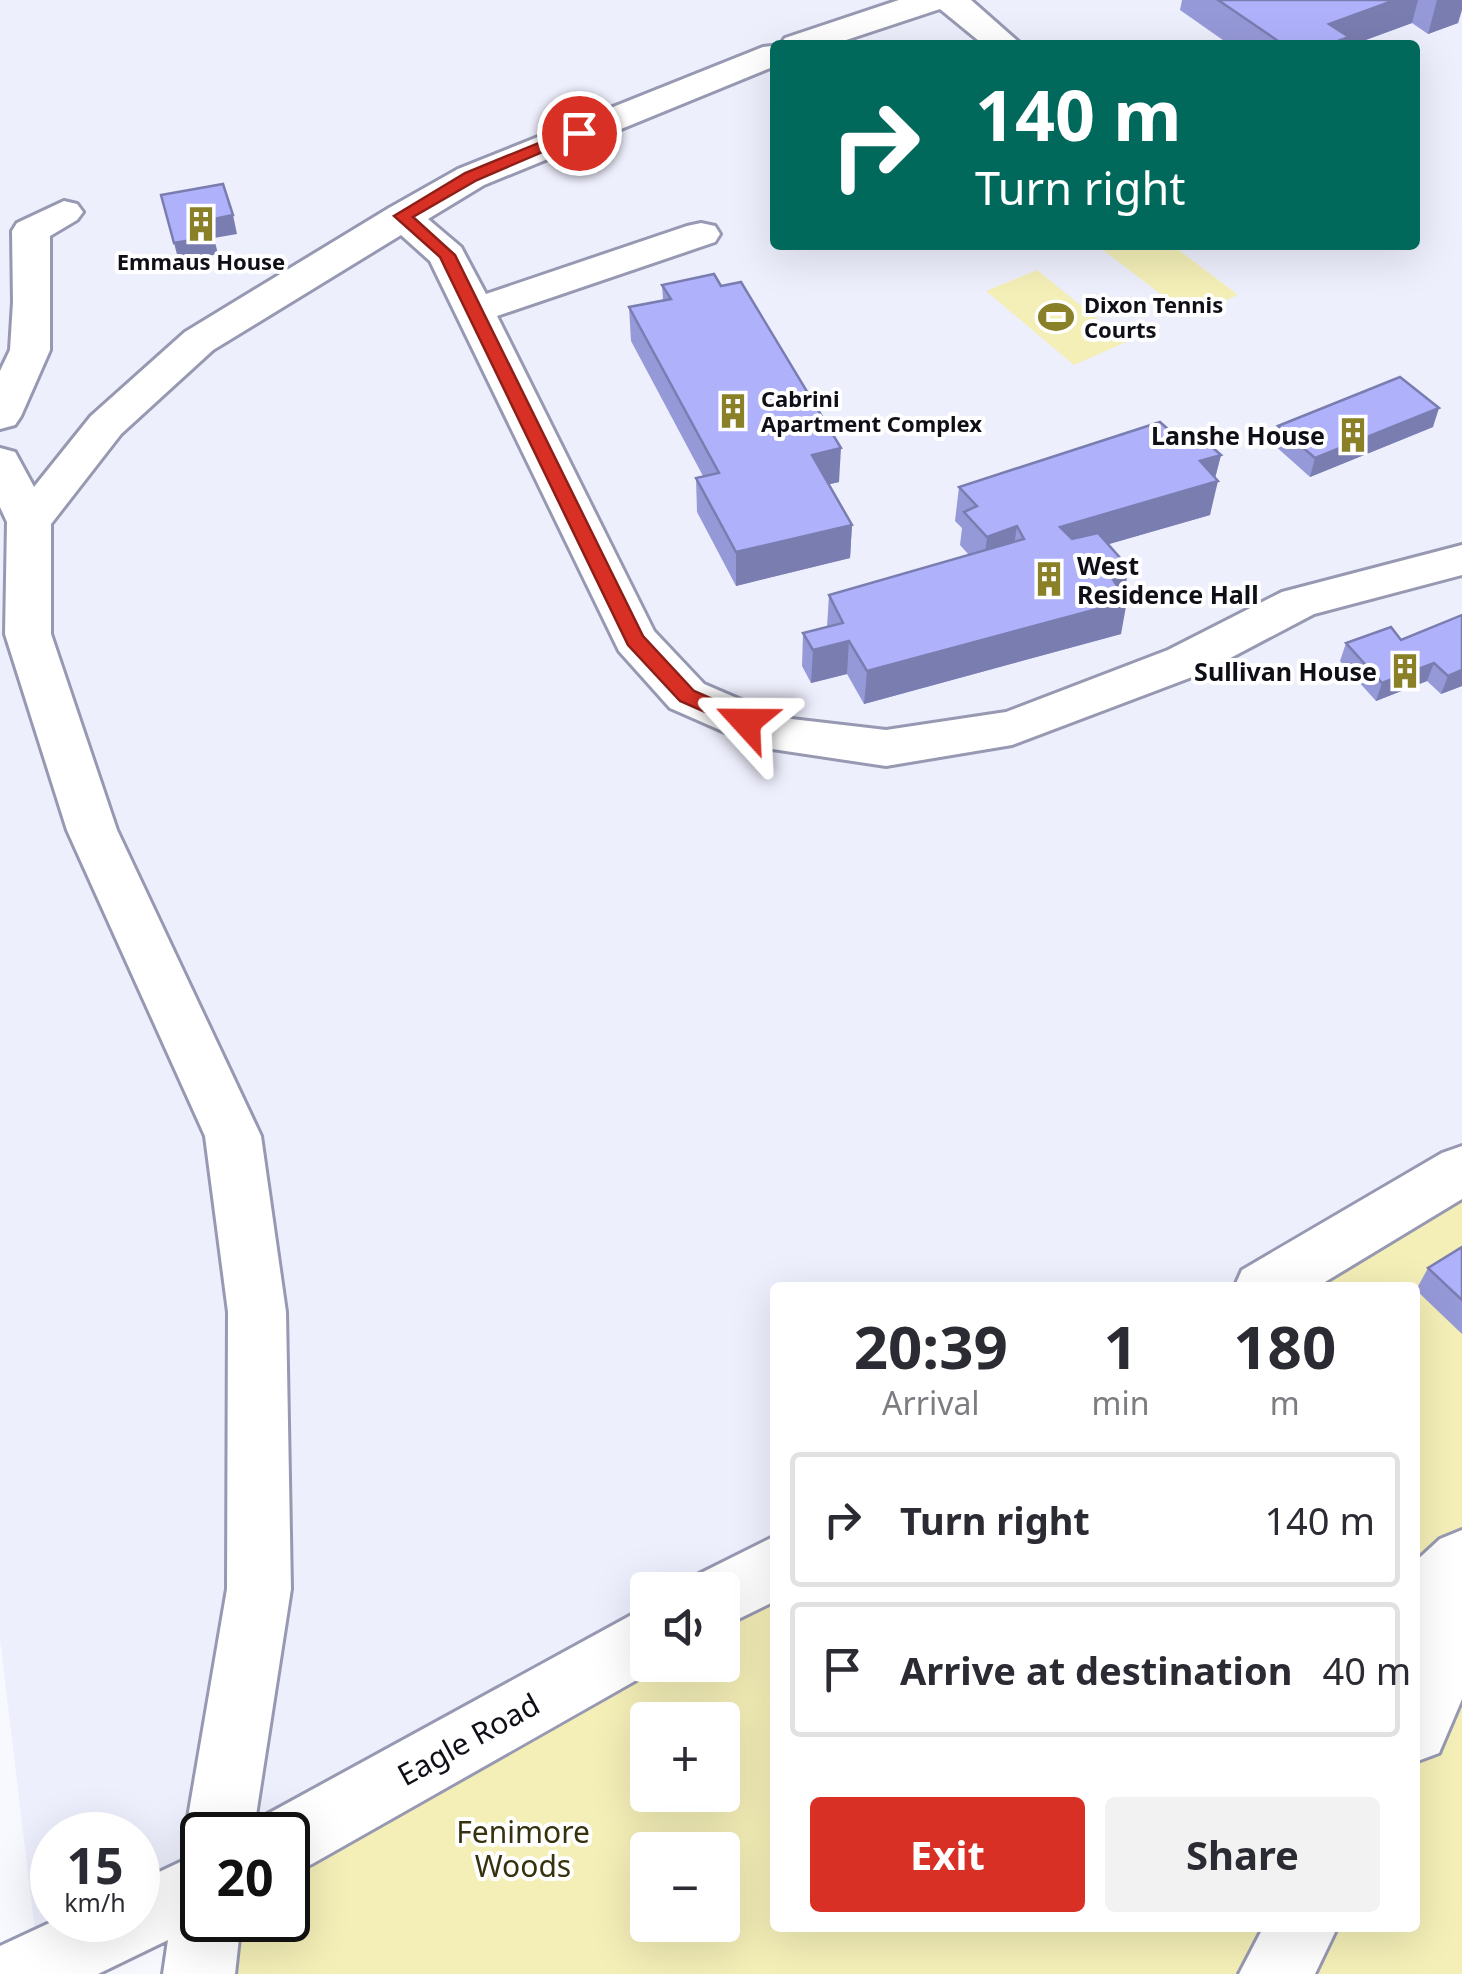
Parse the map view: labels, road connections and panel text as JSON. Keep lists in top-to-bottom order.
{
  "streets": {
    "street": ["Eagle Road"]
  },
  "parks": ["Fenimore Woods"],
  "places": {
    "building": [
      "Emmaus House",
      "Cabrini Apartment Complex",
      "Lanshe House",
      "West Residence Hall",
      "Sullivan House"
    ],
    "sports": ["Dixon Tennis Courts"]
  },
  "page": {
    "turn": ["140 m", "Turn right"],
    "eta": [
      "20:39",
      "Arrival",
      "1",
      "min",
      "180",
      "m"
    ],
    "list": [
      {
        "name": "Turn right",
        "value": "140 m"
      },
      {
        "name": "Arrive at destination",
        "value": "40 m"
      }
    ],
    "map_buttons": ["+", "−"],
    "buttons": ["Exit", "Share"],
    "speed": "15 km/h",
    "limit": "20"
  }
}
